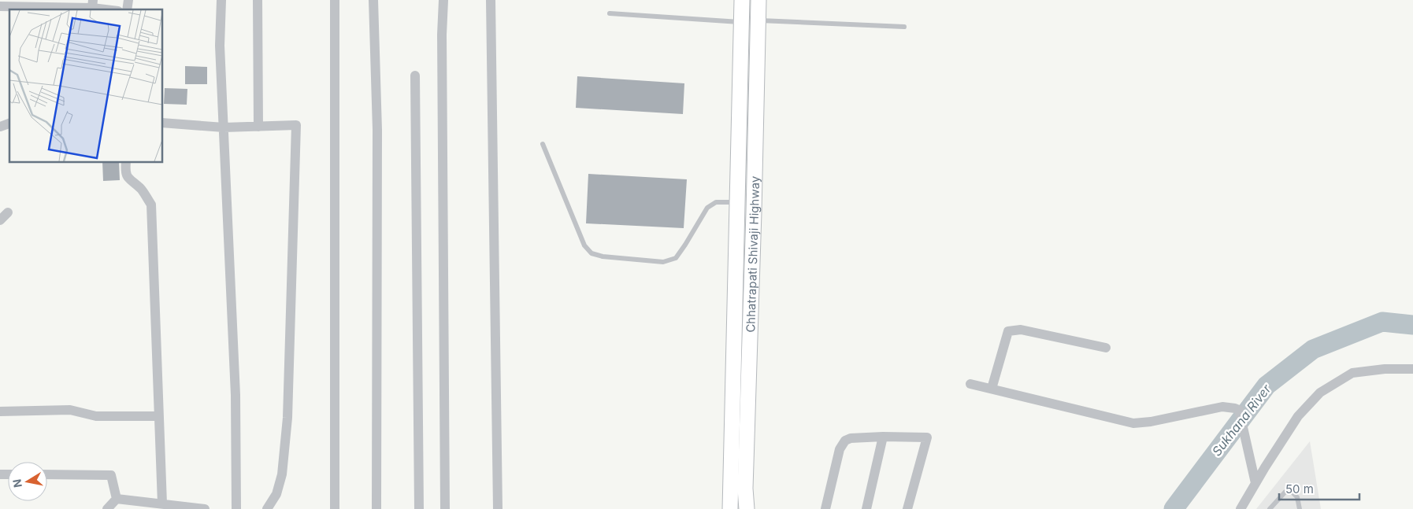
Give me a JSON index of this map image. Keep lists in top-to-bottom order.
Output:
{
  "streets": {
    "main road": ["Chhatrapati Shivaji Highway"]
  },
  "water": ["Sukhana River"],
  "scale_bar": "50 m",
  "north": "left"
}
